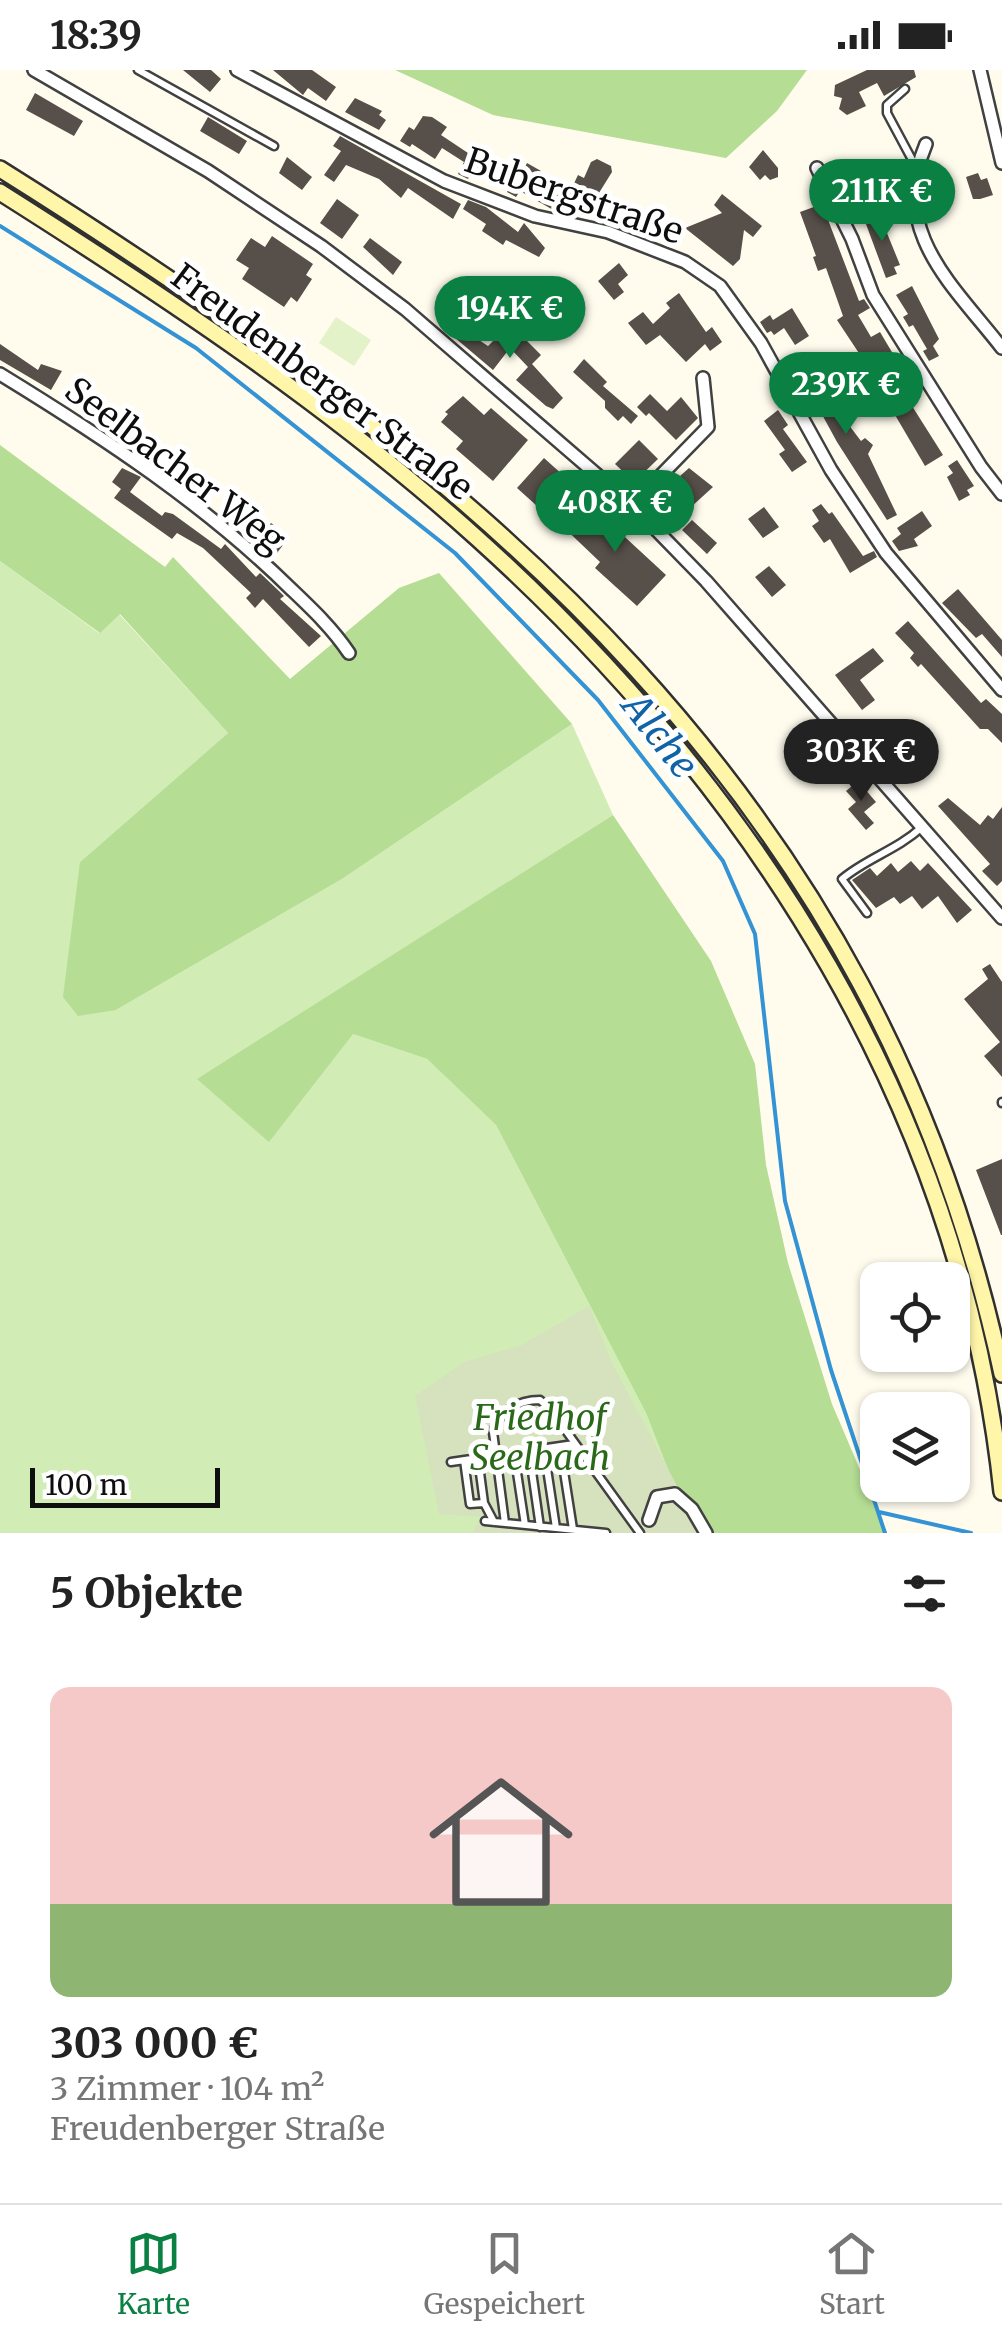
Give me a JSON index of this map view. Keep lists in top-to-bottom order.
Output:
{
  "streets": {
    "main road": ["Freudenberger Straße"],
    "street": ["Bubergstraße", "Seelbacher Weg"]
  },
  "water": ["Alche"],
  "parks": ["Friedhof Seelbach"],
  "scale_bar": "100 m",
  "page": {
    "status": "18:39",
    "price": [
      "211K €",
      "194K €",
      "239K €",
      "408K €",
      "303K €"
    ],
    "scale": "100 m",
    "heading": "5 Objekte",
    "list": [
      {
        "name": "303 000 €",
        "note": "3 Zimmer · 104 m² · Freudenberger Straße"
      }
    ],
    "tabs": ["Karte", "Gespeichert", "Start"]
  }
}
